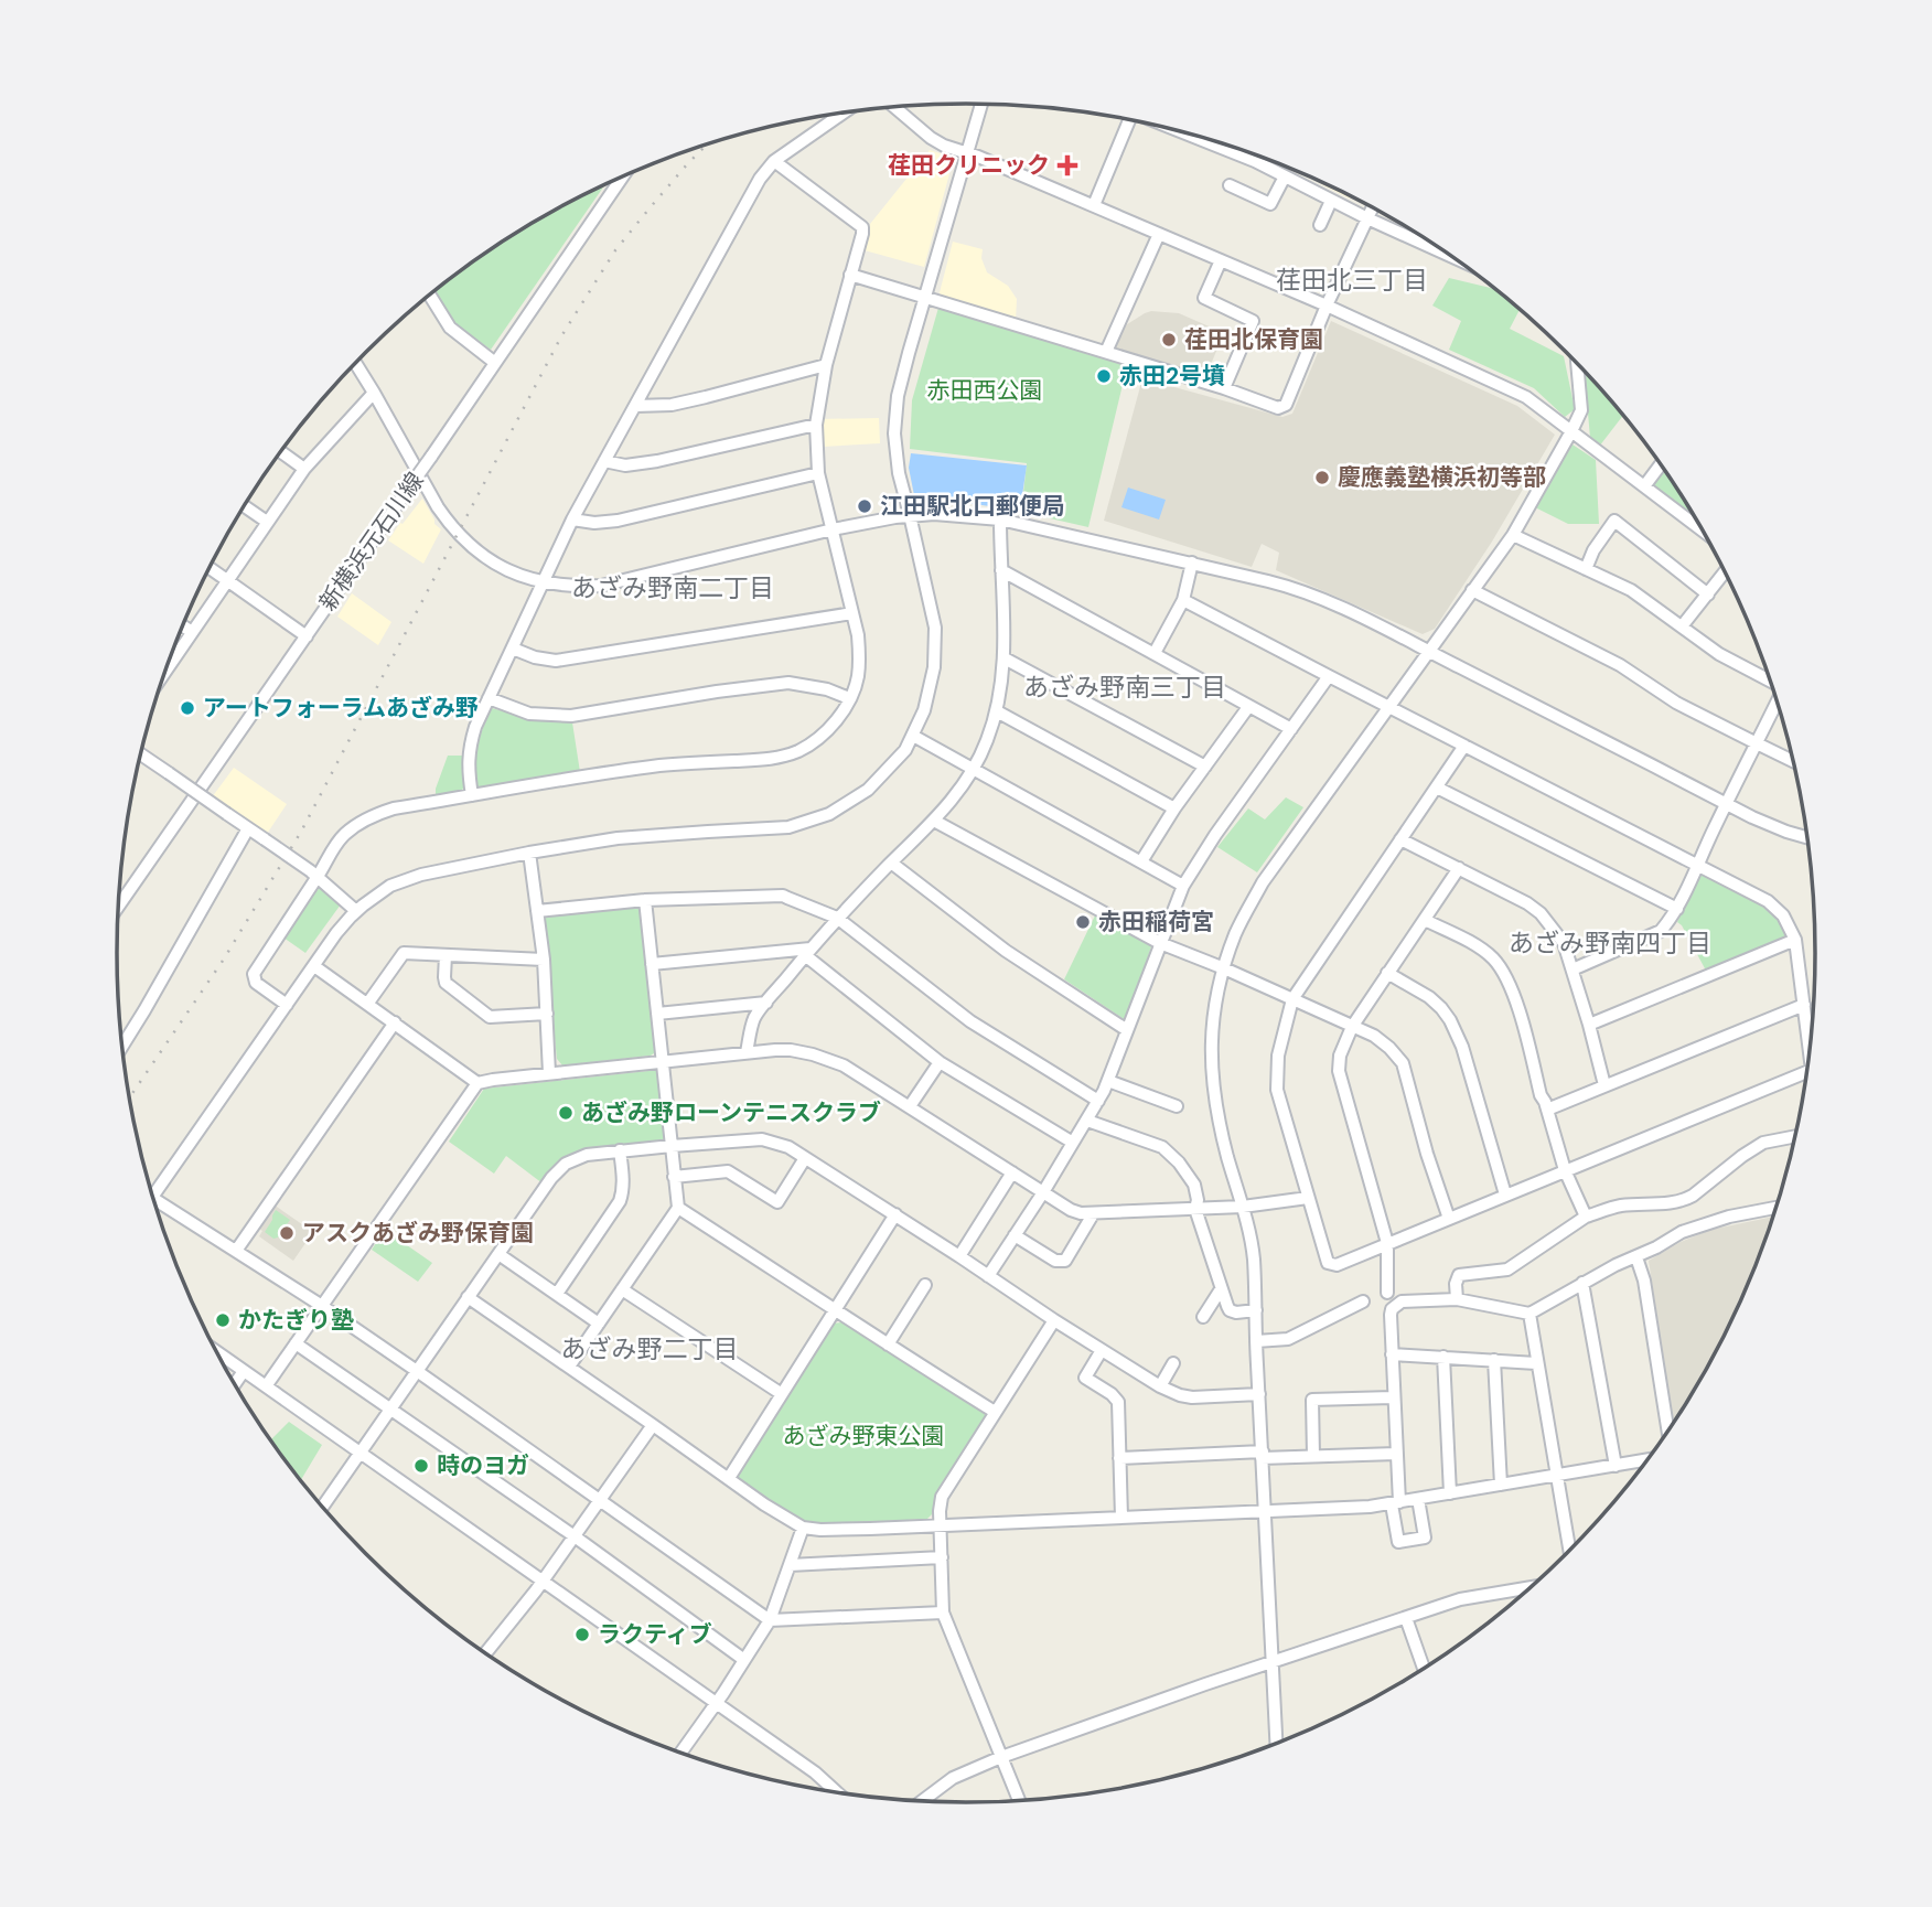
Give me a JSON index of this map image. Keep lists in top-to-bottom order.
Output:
{
  "streets": {
    "street": ["新横浜元石川線"]
  },
  "districts": [
    "荏田北三丁目",
    "あざみ野南二丁目",
    "あざみ野南三丁目",
    "あざみ野南四丁目",
    "あざみ野二丁目"
  ],
  "parks": ["赤田西公園", "あざみ野東公園"],
  "places": {
    "health": ["荏田クリニック"],
    "other": [
      "荏田北保育園",
      "赤田2号墳",
      "慶應義塾横浜初等部",
      "江田駅北口郵便局",
      "アートフォーラムあざみ野",
      "赤田稲荷宮",
      "あざみ野ローンテニスクラブ",
      "アスクあざみ野保育園",
      "かたぎり塾",
      "時のヨガ",
      "ラクティブ"
    ]
  }
}
